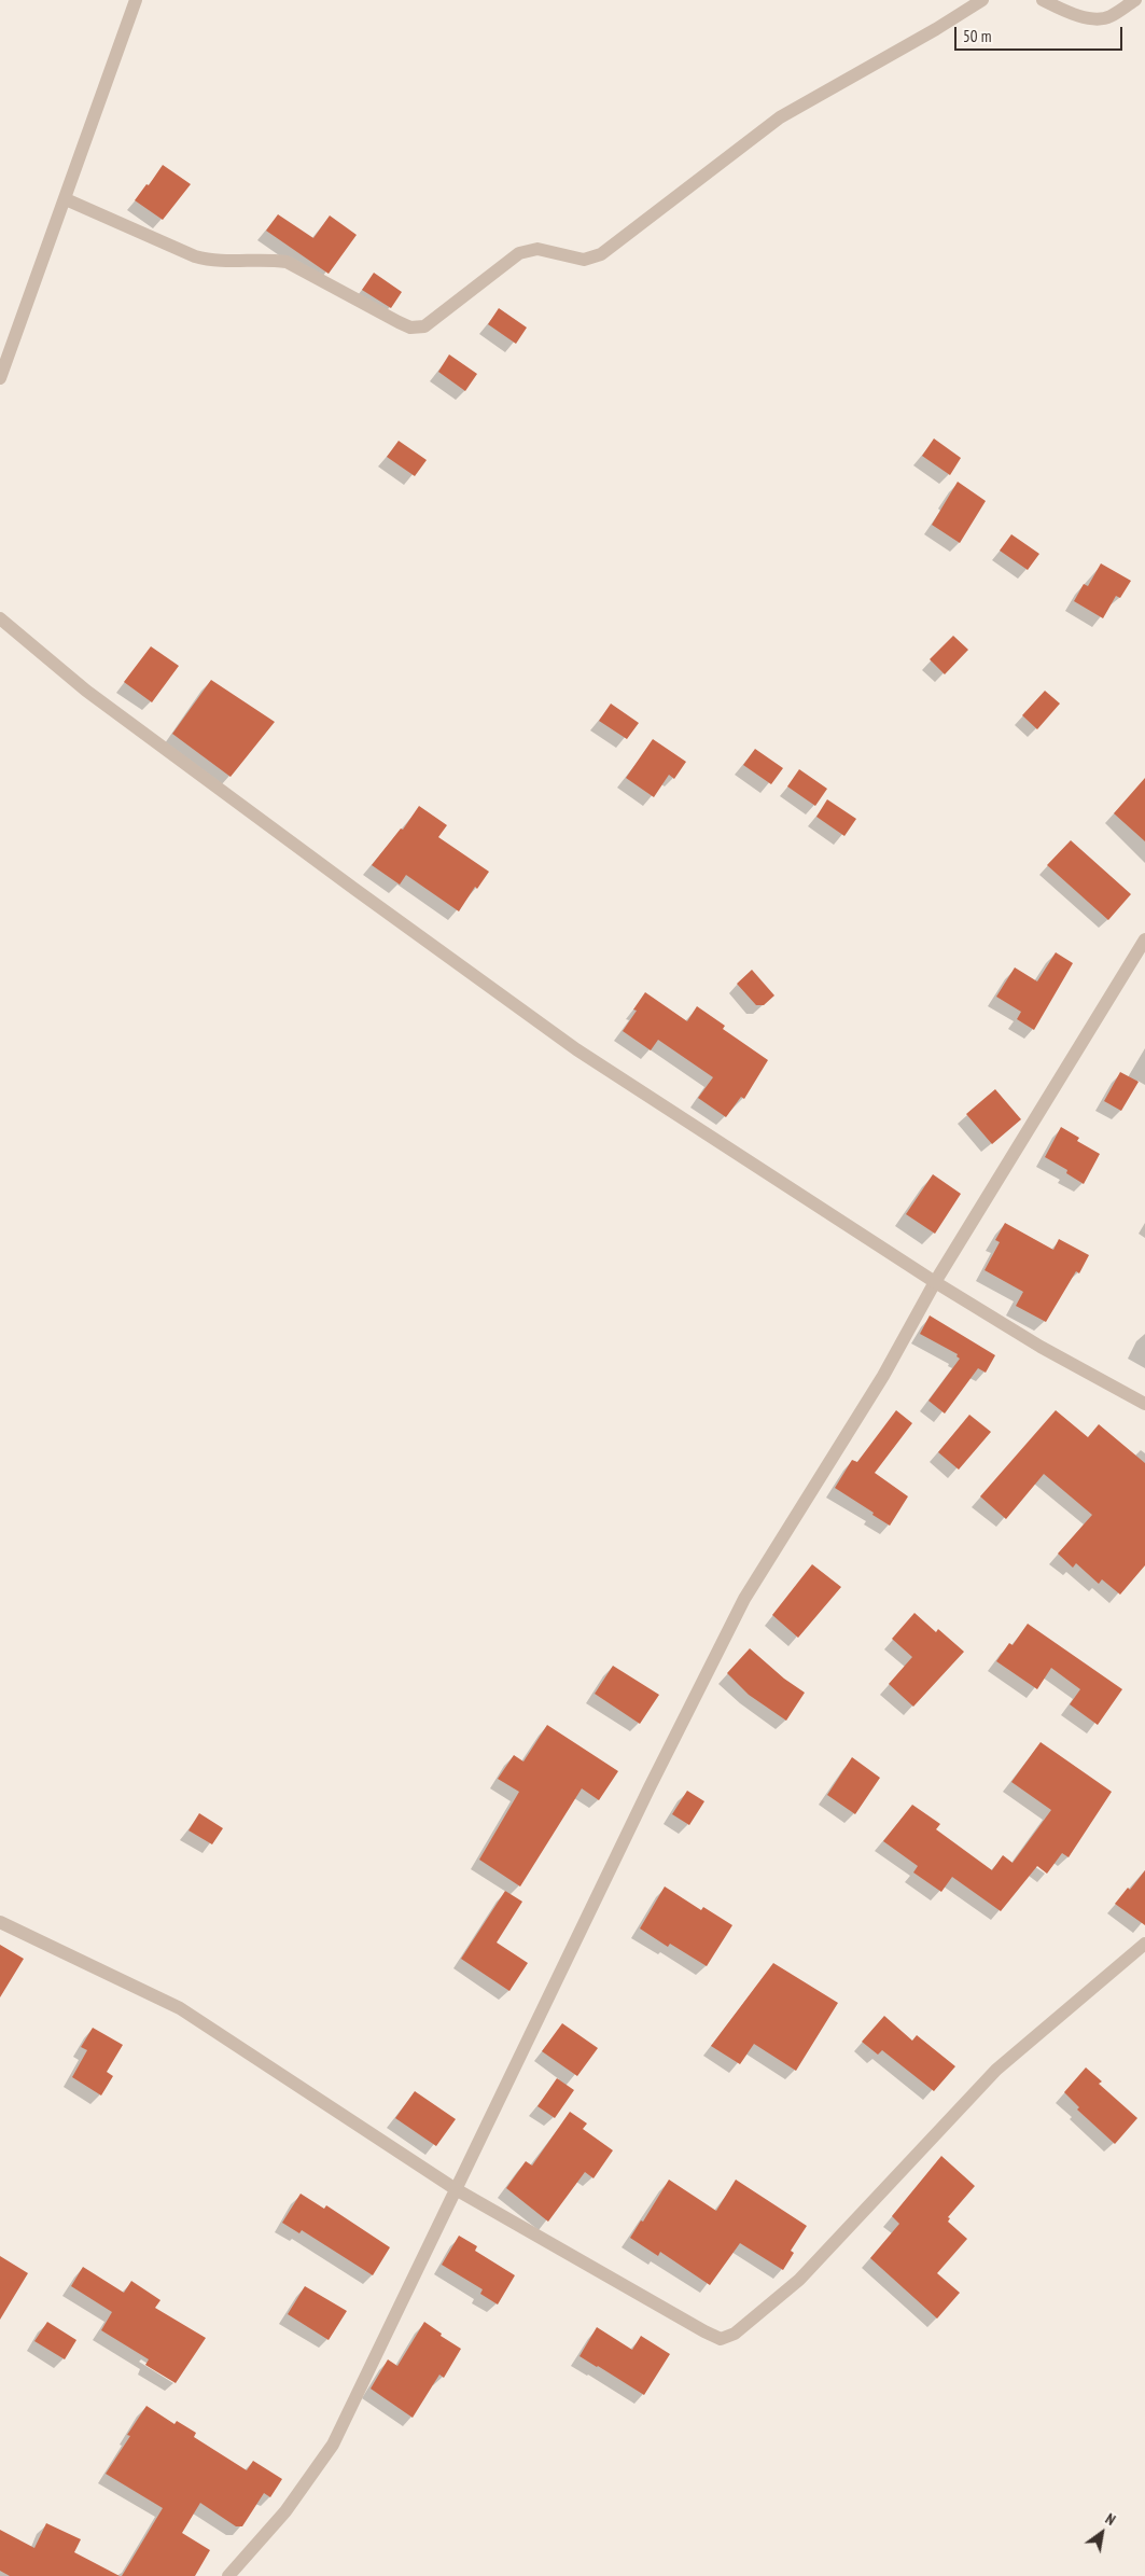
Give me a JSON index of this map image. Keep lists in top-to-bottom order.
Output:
{
  "scale_bar": "50 m",
  "north": "top right"
}
